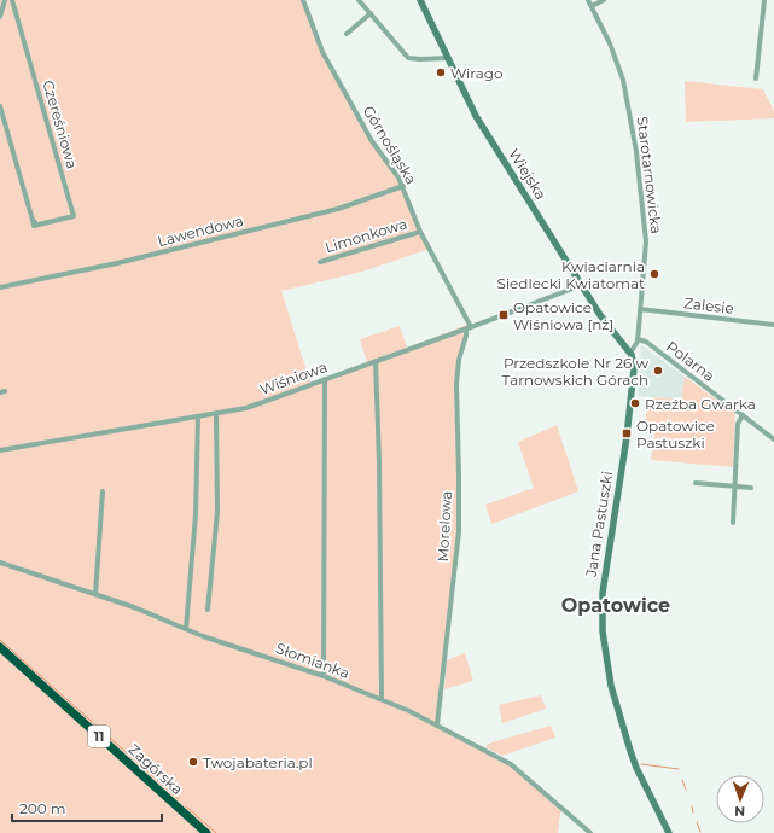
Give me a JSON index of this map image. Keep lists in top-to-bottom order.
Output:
{
  "streets": {
    "highway": ["11", "Zagórska"],
    "street": [
      "Czereśniowa",
      "Górnośląska",
      "Wiejska",
      "Starotarnowicka",
      "Lawendowa",
      "Limonkowa",
      "Zalesie",
      "Polarna",
      "Wiśniowa",
      "Jana Pastuszki",
      "Morelowa",
      "Słomianka"
    ]
  },
  "crossings": [
    ["Górnośląska", "Lawendowa"],
    ["Górnośląska", "Limonkowa"],
    ["Górnośląska", "Wiśniowa"],
    ["Górnośląska", "Morelowa"],
    ["Wiejska", "Starotarnowicka"],
    ["Wiejska", "Wiśniowa"],
    ["Wiejska", "Jana Pastuszki"],
    ["Starotarnowicka", "Zalesie"],
    ["Starotarnowicka", "Polarna"],
    ["Starotarnowicka", "Jana Pastuszki"],
    ["Wiśniowa", "Morelowa"],
    ["Morelowa", "Słomianka"]
  ],
  "districts": ["Opatowice"],
  "places": {
    "other": [
      "Wirago",
      "Kwiaciarnia Siedlecki Kwiatomat",
      "Przedszkole Nr 26 w Tarnowskich Górach",
      "Rzeźba Gwarka",
      "Twojabateria.pl"
    ],
    "transit": ["Opatowice Wiśniowa [nż]", "Opatowice Pastuszki"]
  },
  "scale_bar": "200 m",
  "north": "bottom"
}
